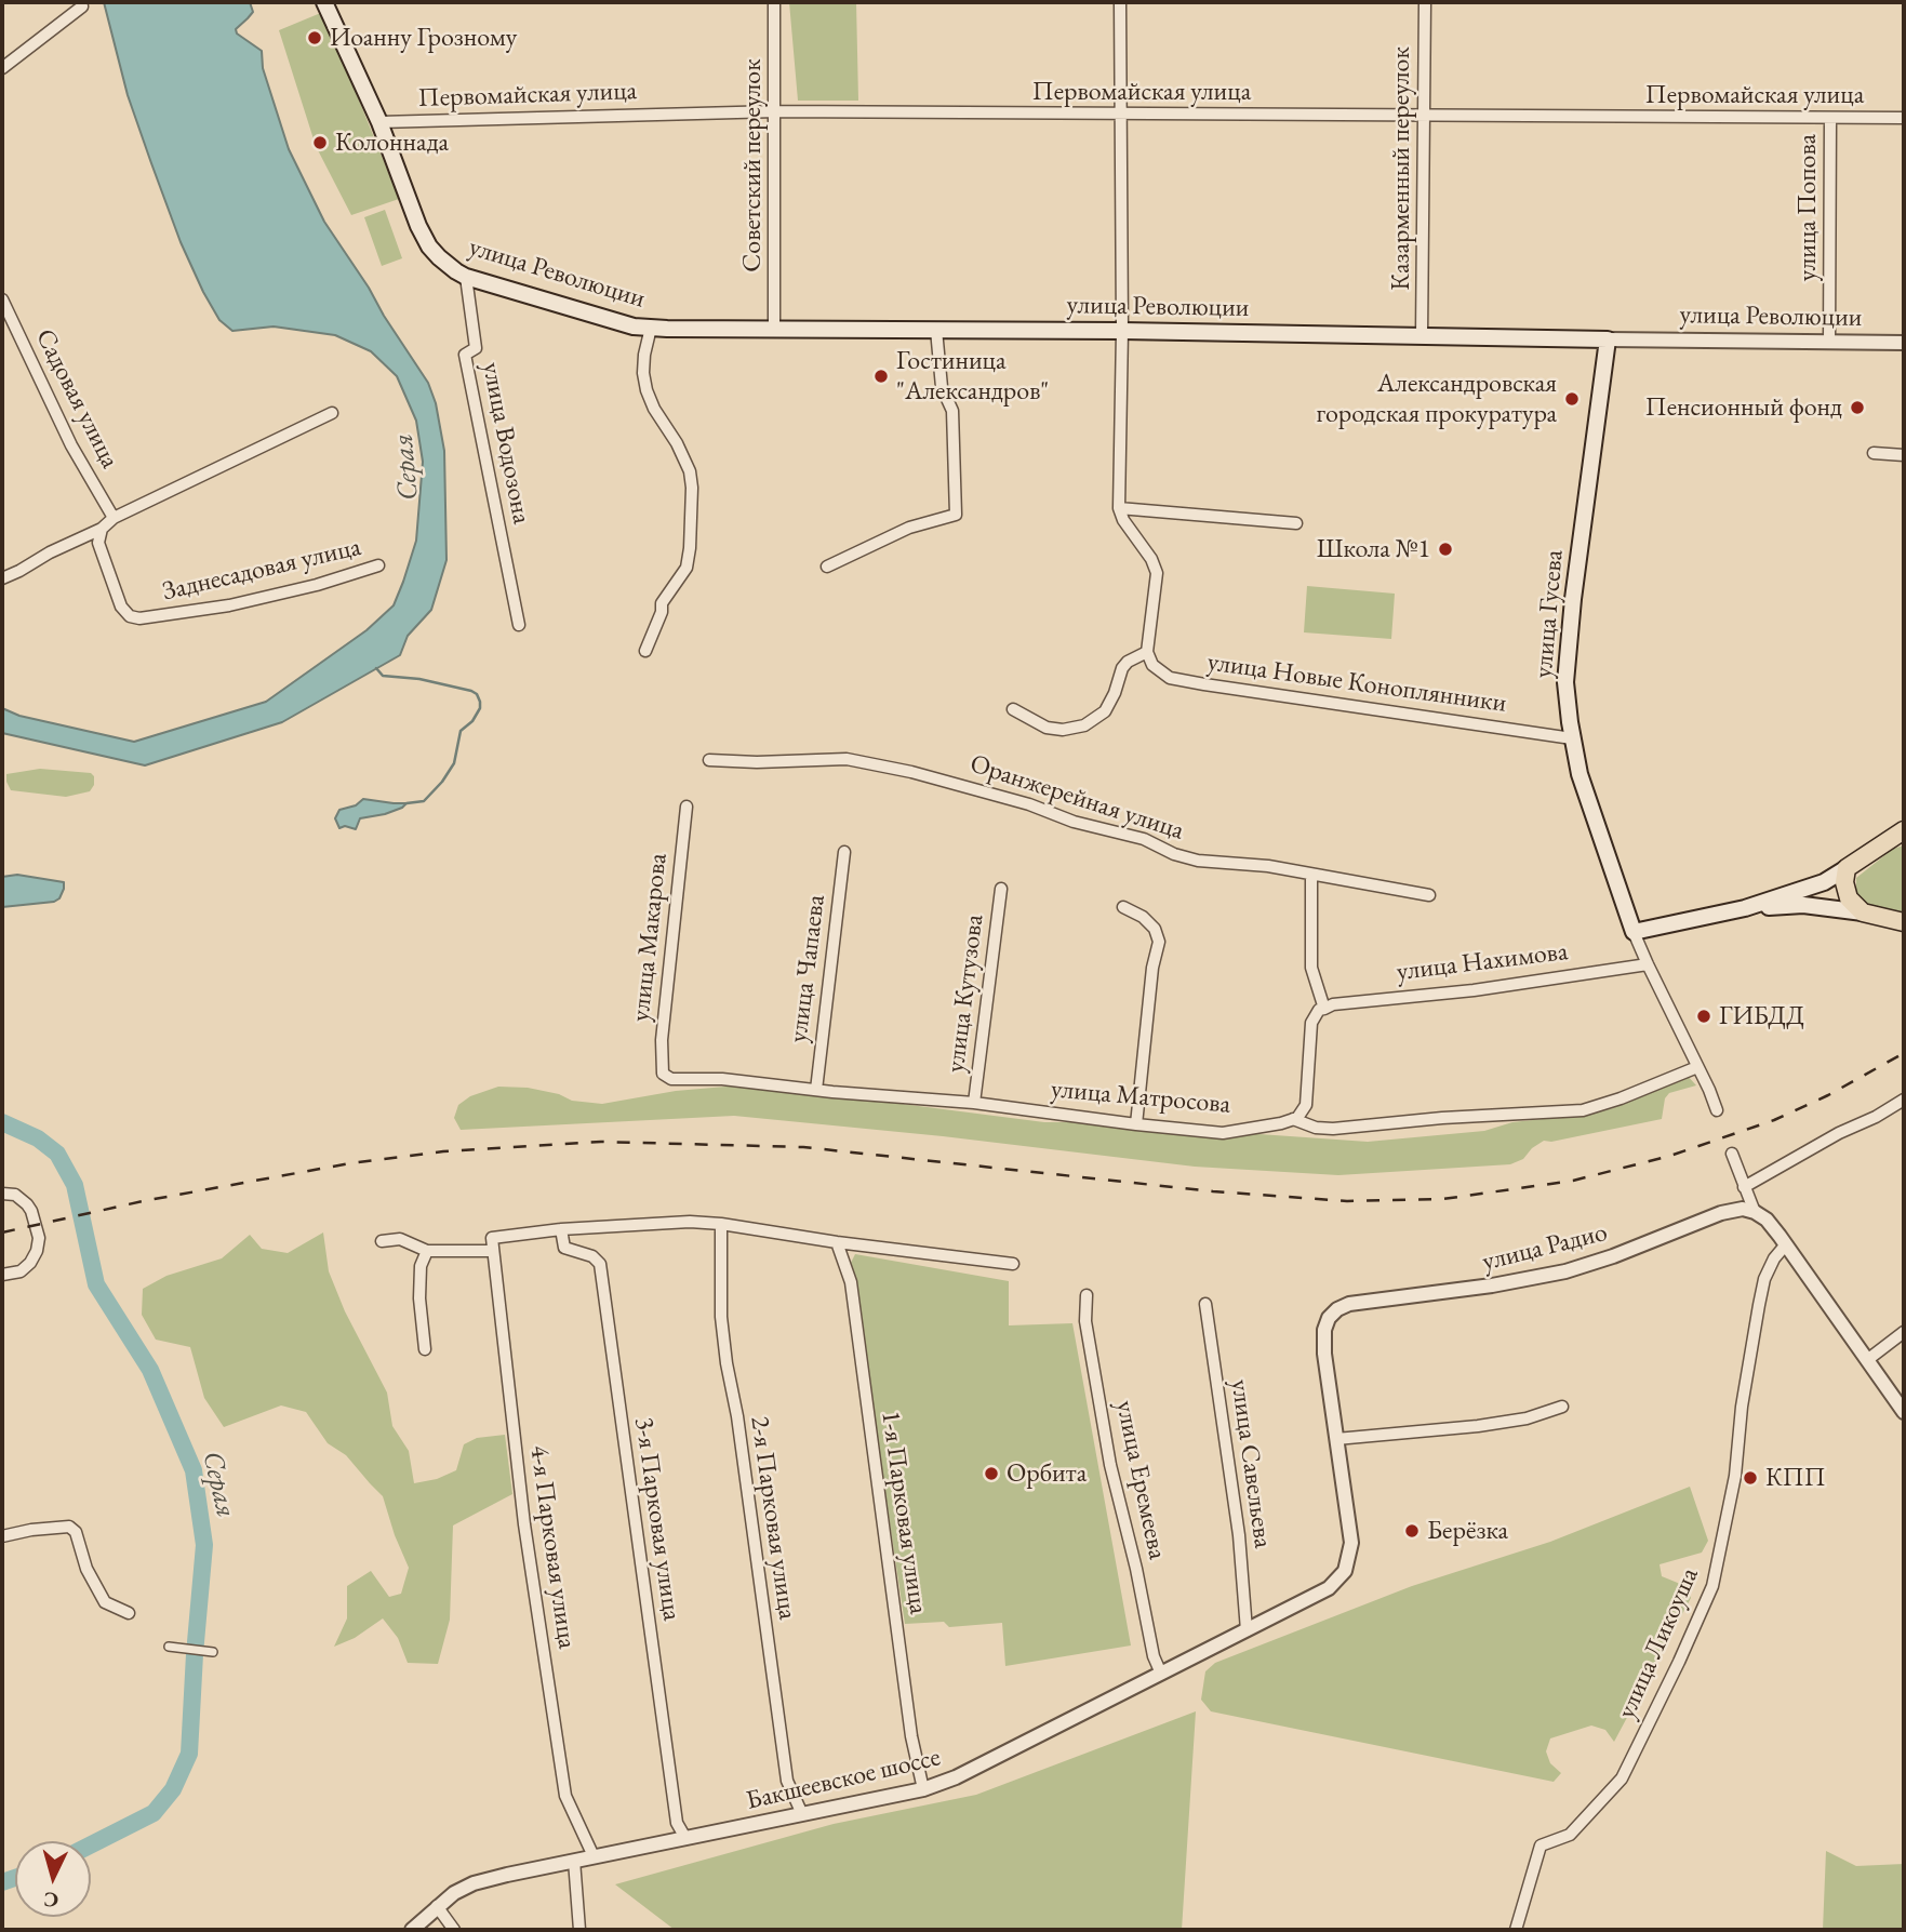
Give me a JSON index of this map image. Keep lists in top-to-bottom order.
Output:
{
  "streets": {
    "main road": ["улица Революции", "улица Гусева"],
    "street": [
      "Первомайская улица",
      "Советский переулок",
      "Казарменный переулок",
      "улица Попова",
      "Садовая улица",
      "улица Водозона",
      "Заднесадовая улица",
      "улица Новые Коноплянники",
      "Оранжерейная улица",
      "улица Макарова",
      "улица Нахимова",
      "улица Чапаева",
      "улица Кутузова",
      "улица Матросова",
      "улица Радио",
      "улица Савельева",
      "улица Еремеева",
      "1-я Парковая улица",
      "2-я Парковая улица",
      "3-я Парковая улица",
      "4-я Парковая улица",
      "улица Ликоуша",
      "Бакшеевское шоссе"
    ]
  },
  "crossings": [
    ["Первомайская улица", "Советский переулок"],
    ["Первомайская улица", "Казарменный переулок"],
    ["Первомайская улица", "улица Попова"],
    ["Первомайская улица", "улица Революции"],
    ["Советский переулок", "улица Революции"],
    ["Казарменный переулок", "улица Революции"],
    ["улица Попова", "улица Революции"],
    ["улица Революции", "улица Водозона"],
    ["улица Революции", "улица Гусева"],
    ["улица Гусева", "улица Новые Коноплянники"],
    ["улица Макарова", "улица Матросова"],
    ["улица Чапаева", "улица Матросова"],
    ["улица Кутузова", "улица Матросова"],
    ["улица Радио", "Бакшеевское шоссе"],
    ["улица Савельева", "Бакшеевское шоссе"],
    ["улица Еремеева", "Бакшеевское шоссе"],
    ["1-я Парковая улица", "Бакшеевское шоссе"],
    ["2-я Парковая улица", "Бакшеевское шоссе"],
    ["3-я Парковая улица", "4-я Парковая улица"],
    ["3-я Парковая улица", "Бакшеевское шоссе"],
    ["4-я Парковая улица", "Бакшеевское шоссе"]
  ],
  "water": ["Серая"],
  "places": [
    "Иоанну Грозному",
    "Колоннада",
    "Гостиница \"Александров\"",
    "Александровская городская прокуратура",
    "Пенсионный фонд",
    "Школа №1",
    "ГИБДД",
    "Орбита",
    "КПП",
    "Берёзка"
  ],
  "north": "bottom"
}
